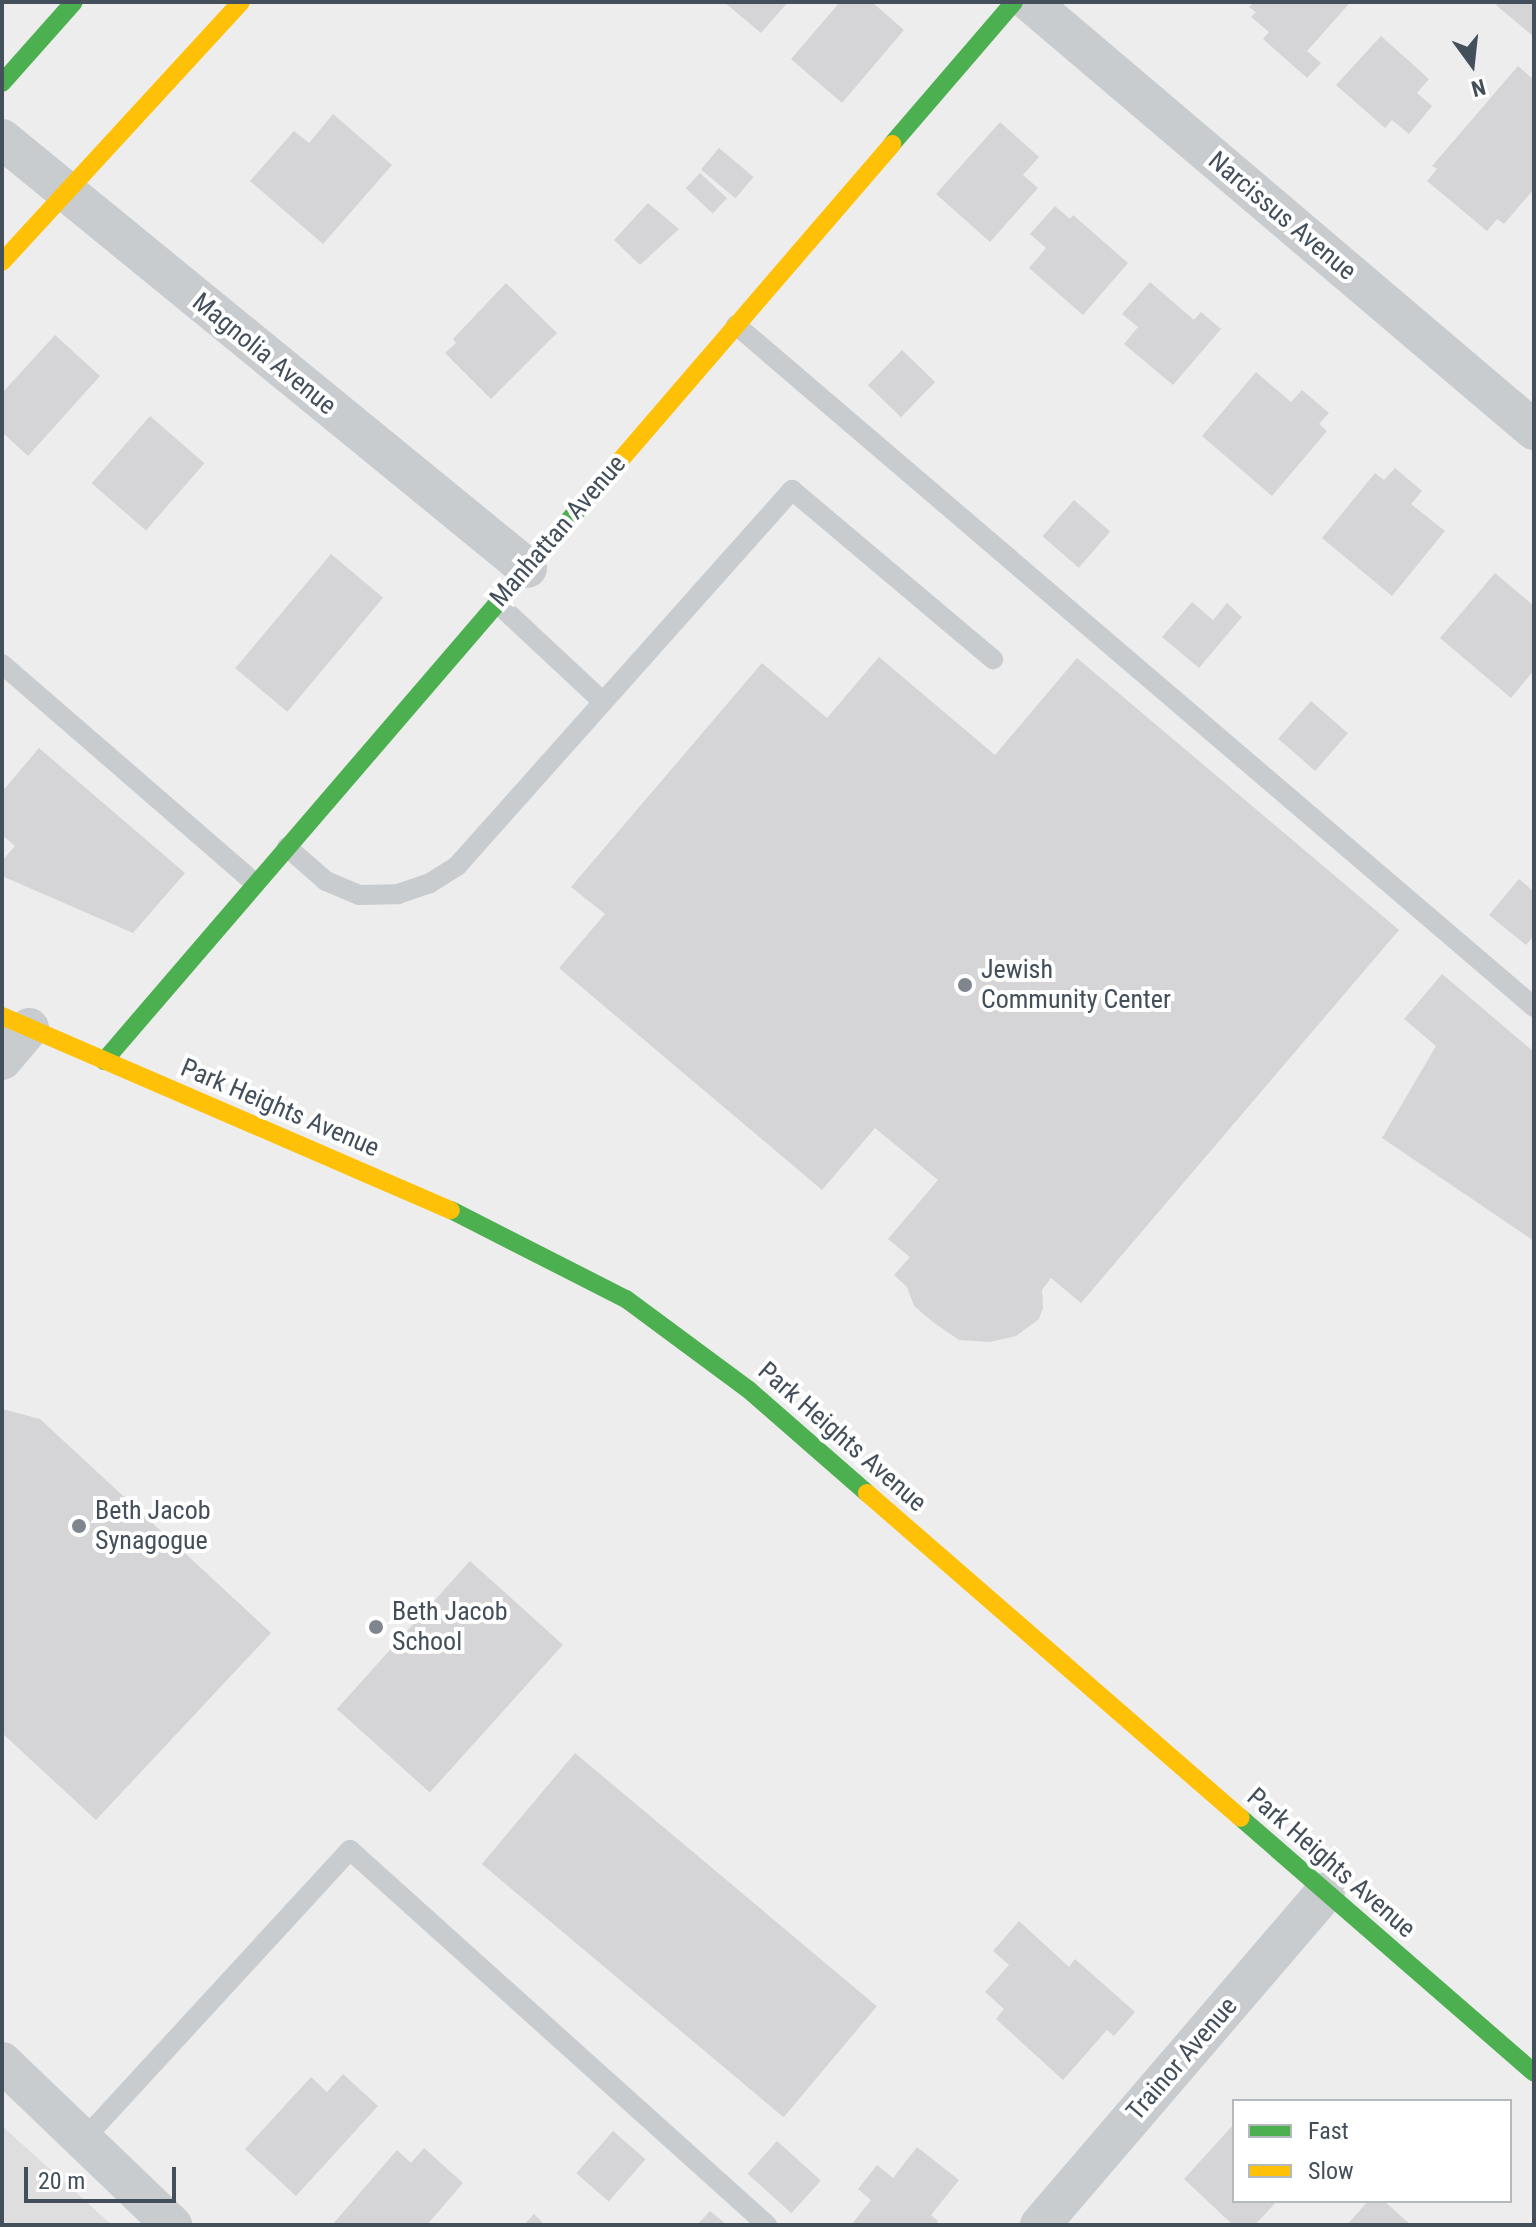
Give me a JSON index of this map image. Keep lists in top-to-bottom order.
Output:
{
  "streets": {
    "main road": ["Manhattan Avenue", "Park Heights Avenue"],
    "street": ["Narcissus Avenue", "Magnolia Avenue", "Trainor Avenue"]
  },
  "crossings": [
    ["Magnolia Avenue", "Manhattan Avenue"],
    ["Manhattan Avenue", "Park Heights Avenue"],
    ["Park Heights Avenue", "Trainor Avenue"]
  ],
  "places": ["Jewish Community Center", "Beth Jacob Synagogue", "Beth Jacob School"],
  "legend": ["Fast", "Slow"],
  "scale_bar": "20 m",
  "north": "bottom"
}
